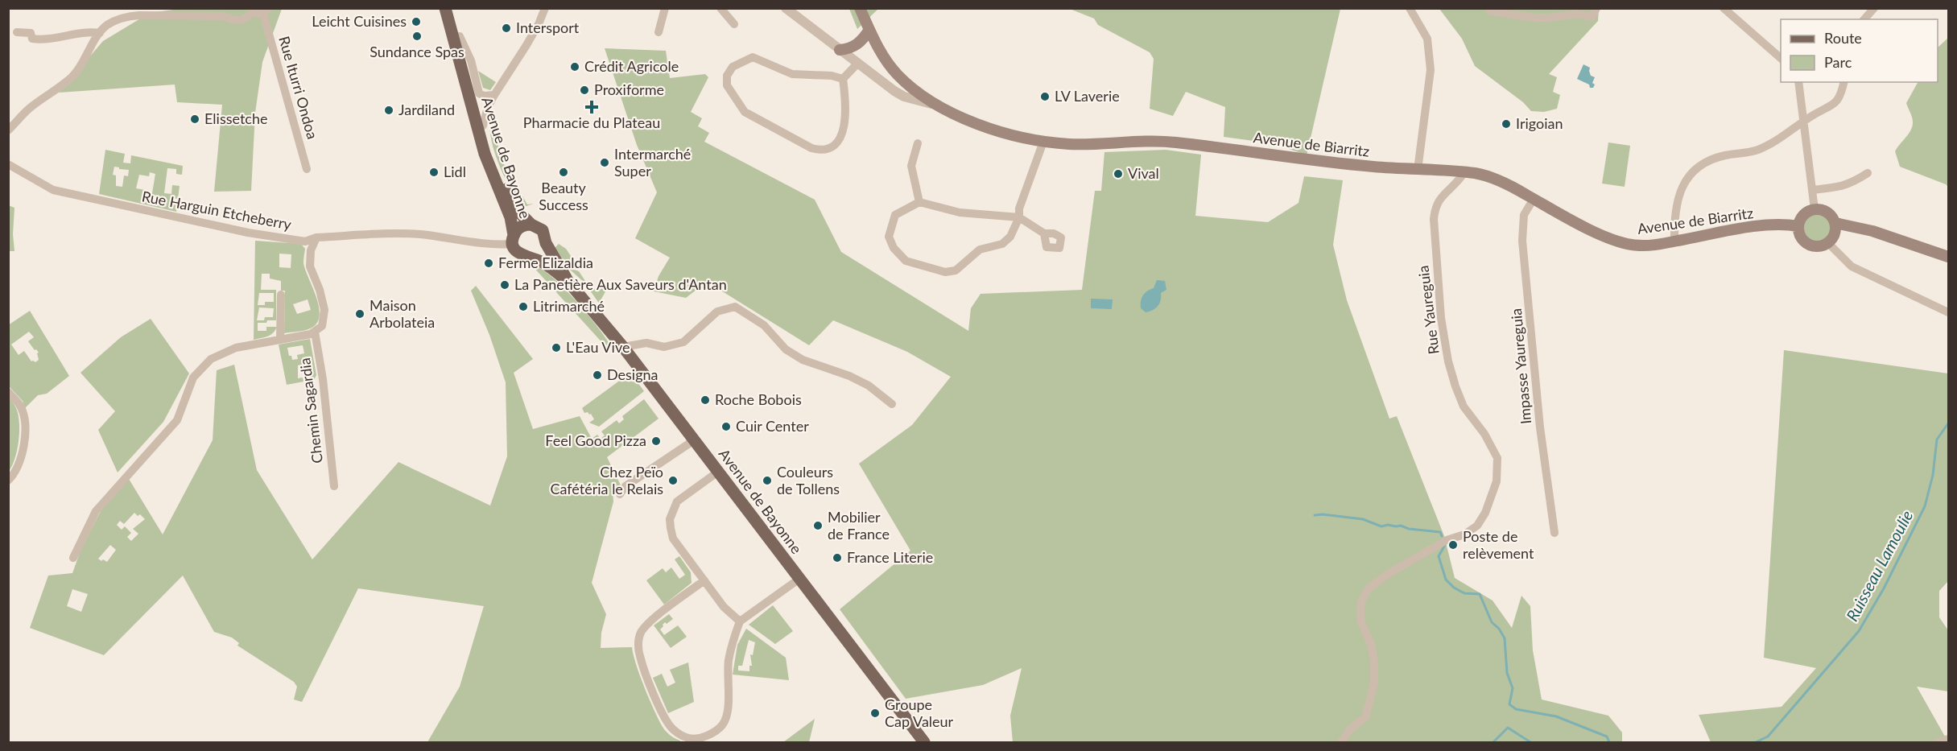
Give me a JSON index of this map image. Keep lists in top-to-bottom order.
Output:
{
  "streets": {
    "main road": ["Avenue de Biarritz", "Avenue de Bayonne"],
    "street": [
      "Rue Iturri Ondoa",
      "Rue Harguin Etcheberry",
      "Rue Yaureguia",
      "Impasse Yaureguia",
      "Chemin Sagardia"
    ]
  },
  "crossings": [
    ["Avenue de Biarritz", "Rue Yaureguia"],
    ["Avenue de Biarritz", "Impasse Yaureguia"],
    ["Avenue de Bayonne", "Rue Harguin Etcheberry"]
  ],
  "water": ["Ruisseau Lamoulie"],
  "places": {
    "other": [
      "Leicht Cuisines",
      "Intersport",
      "Sundance Spas",
      "Crédit Agricole",
      "Proxiforme",
      "LV Laverie",
      "Jardiland",
      "Elissetche",
      "Irigoian",
      "Intermarché Super",
      "Lidl",
      "Beauty Success",
      "Vival",
      "Ferme Elizaldia",
      "La Panetière Aux Saveurs d'Antan",
      "Litrimarché",
      "Maison Arbolateia",
      "L'Eau Vive",
      "Designa",
      "Roche Bobois",
      "Cuir Center",
      "Feel Good Pizza",
      "Chez Peïo Cafétéria le Relais",
      "Couleurs de Tollens",
      "Mobilier de France",
      "Poste de relèvement",
      "France Literie",
      "Groupe Cap Valeur"
    ],
    "health": ["Pharmacie du Plateau"]
  },
  "legend": ["Route", "Parc"]
}
